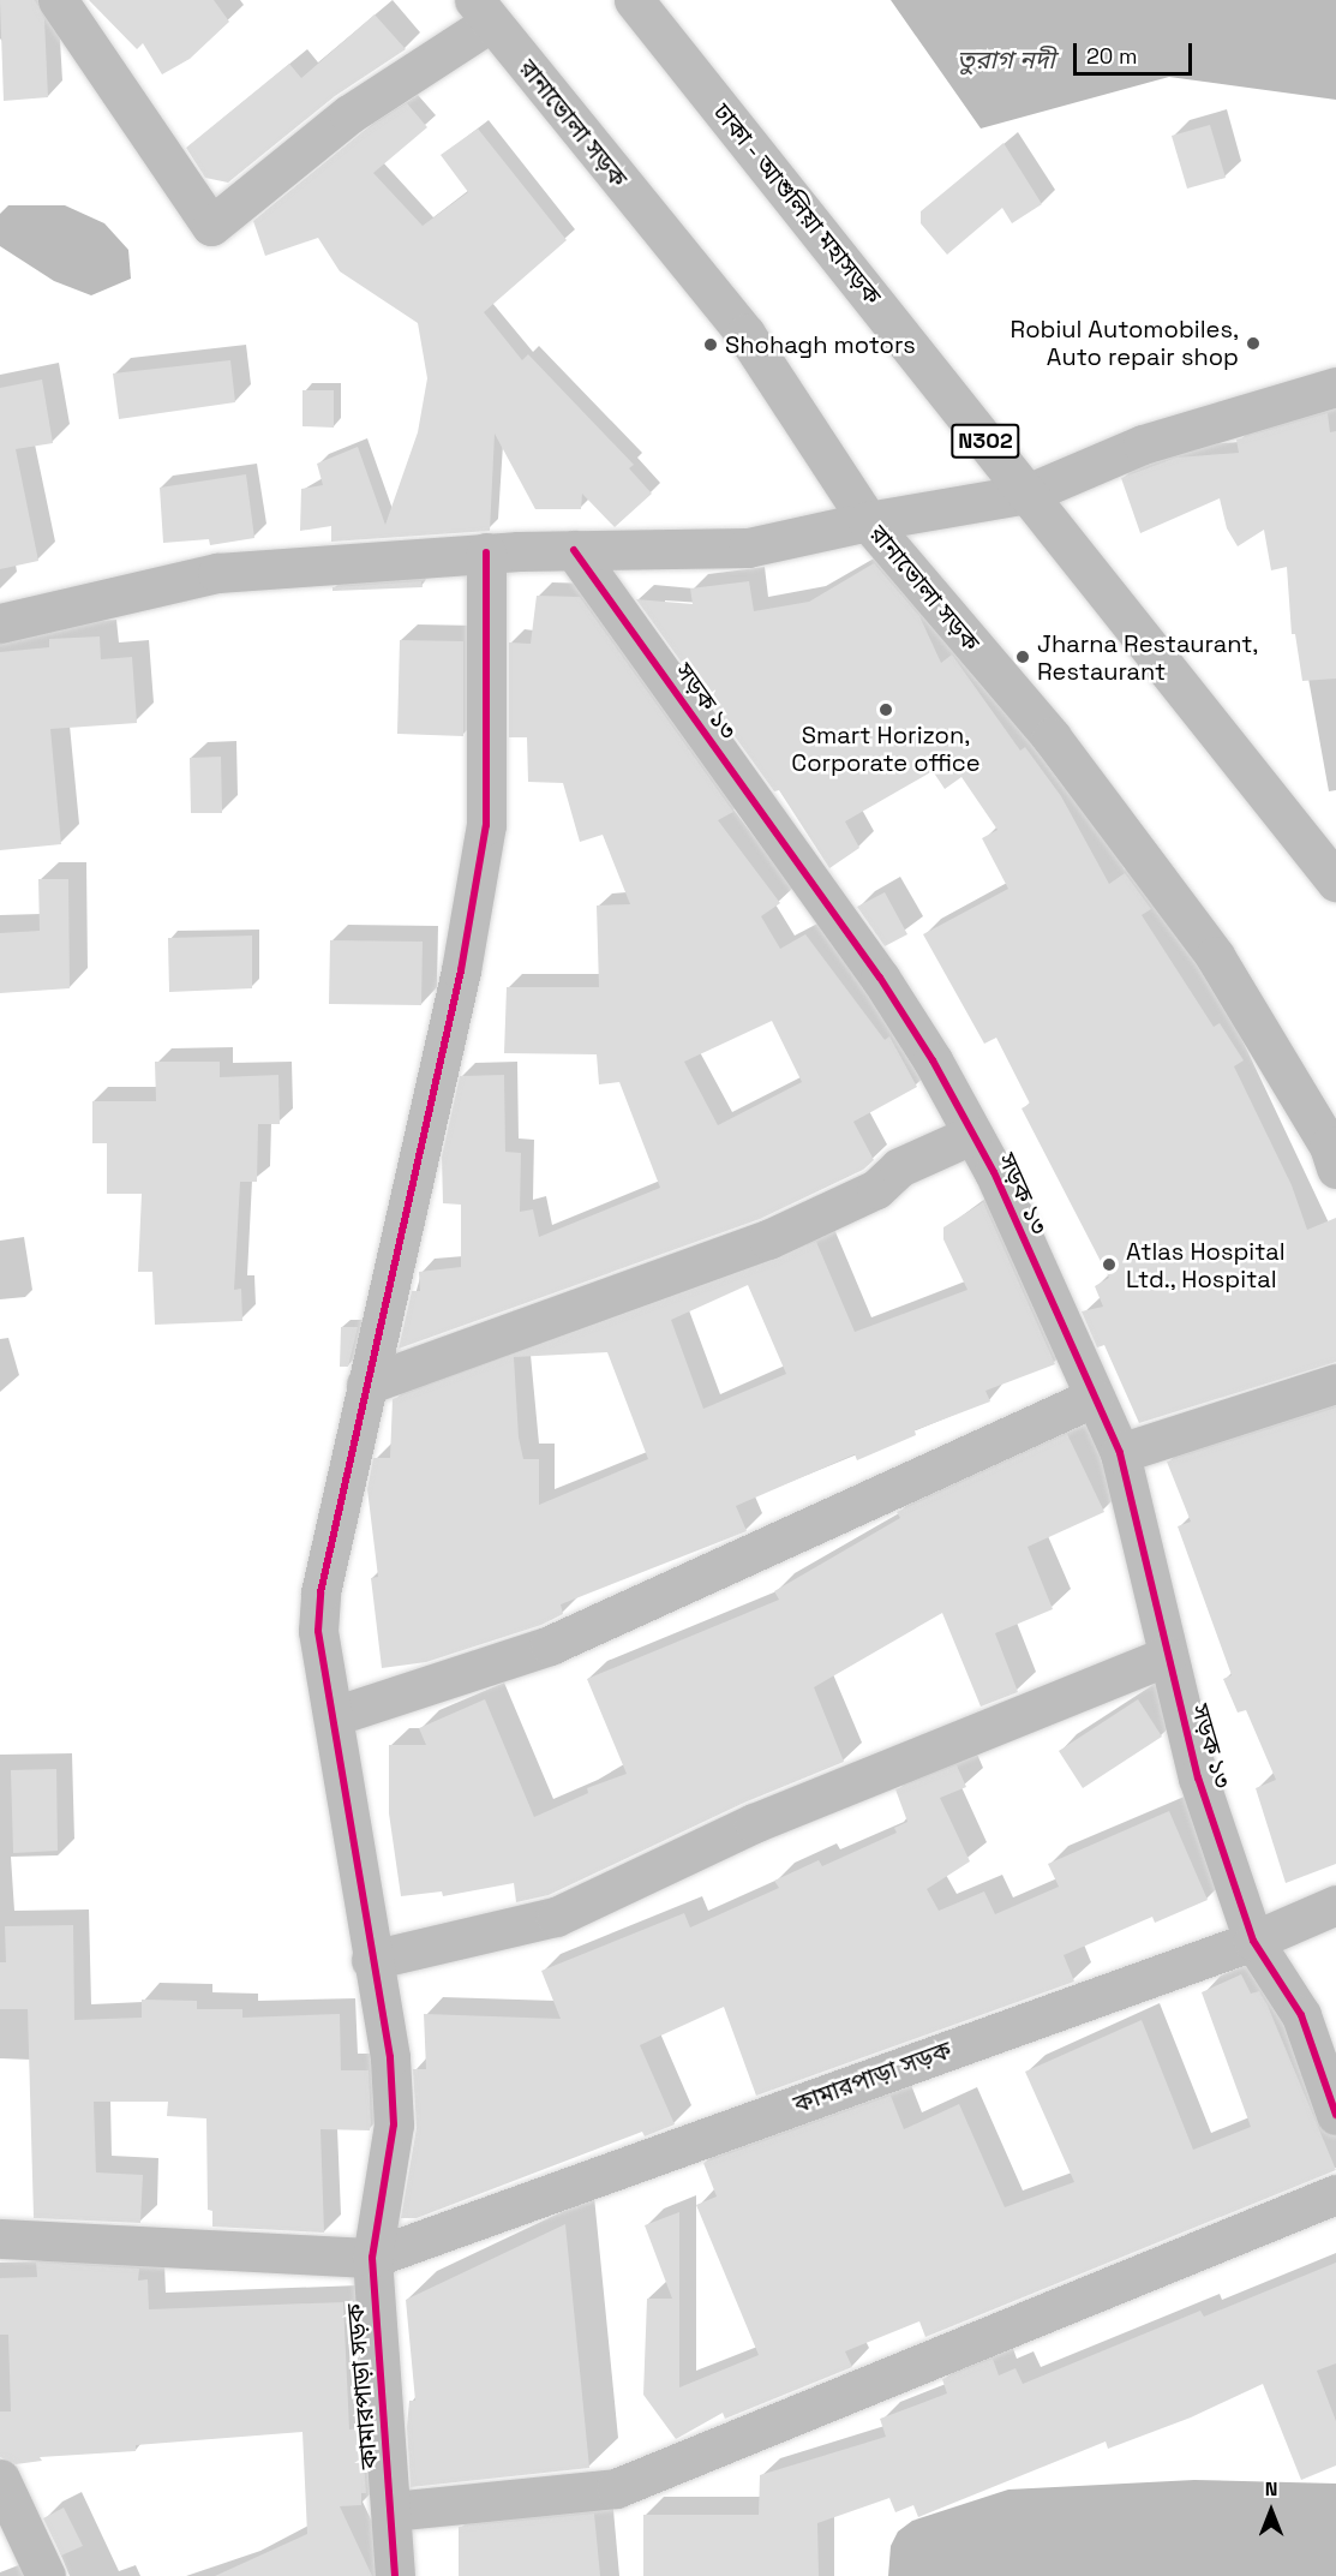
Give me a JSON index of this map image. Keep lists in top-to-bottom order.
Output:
{
  "streets": {
    "main road": [
      "রানাভোলা সড়ক",
      "ঢাকা - আশুলিয়া মহাসড়ক",
      "N302",
      "সড়ক ১৩",
      "কামারপাড়া সড়ক"
    ]
  },
  "crossings": [
    ["সড়ক ১৩", "কামারপাড়া সড়ক"]
  ],
  "water": ["তুরাগ নদী"],
  "places": [
    "Robiul Automobiles, Auto repair shop",
    "Shohagh motors",
    "Jharna Restaurant, Restaurant",
    "Smart Horizon, Corporate office",
    "Atlas Hospital Ltd., Hospital"
  ],
  "scale_bar": "20 m",
  "north": "top"
}
